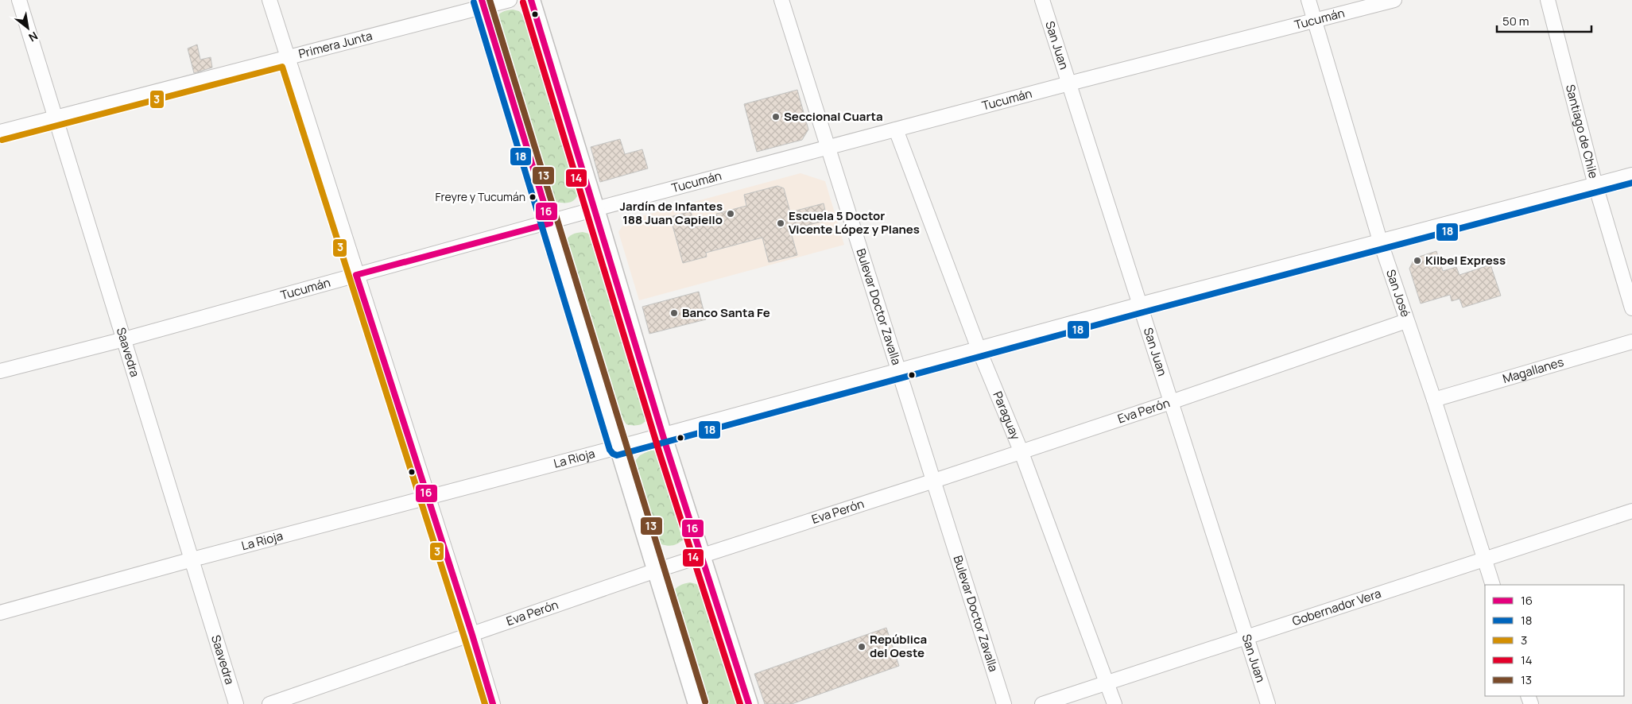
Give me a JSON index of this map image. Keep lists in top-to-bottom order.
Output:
{
  "streets": {
    "street": [
      "Tucumán",
      "Primera Junta",
      "San Juan",
      "Santiago de Chile",
      "San José",
      "Bulevar Doctor Zavalla",
      "Saavedra",
      "Magallanes",
      "Eva Perón",
      "Paraguay",
      "La Rioja",
      "Gobernador Vera"
    ]
  },
  "crossings": [
    ["Tucumán", "San Juan"],
    ["Tucumán", "San José"],
    ["Tucumán", "Bulevar Doctor Zavalla"],
    ["Tucumán", "Saavedra"],
    ["Tucumán", "Paraguay"],
    ["Primera Junta", "Saavedra"],
    ["San Juan", "Eva Perón"],
    ["San Juan", "La Rioja"],
    ["San Juan", "Gobernador Vera"],
    ["Santiago de Chile", "La Rioja"],
    ["San José", "Magallanes"],
    ["San José", "Eva Perón"],
    ["San José", "La Rioja"],
    ["San José", "Gobernador Vera"],
    ["Bulevar Doctor Zavalla", "Eva Perón"],
    ["Bulevar Doctor Zavalla", "La Rioja"],
    ["Saavedra", "La Rioja"],
    ["Eva Perón", "Paraguay"],
    ["Paraguay", "La Rioja"],
    ["Paraguay", "Gobernador Vera"]
  ],
  "places": [
    "Seccional Cuarta",
    "Freyre y Tucumán",
    "Jardín de Infantes 188 Juan Capiello",
    "Escuela 5 Doctor Vicente López y Planes",
    "Kilbel Express",
    "Banco Santa Fe",
    "República del Oeste"
  ],
  "lines": [
    "transit line 16",
    "transit line 13",
    "transit line 18",
    "transit line 14",
    "transit line 3"
  ],
  "legend": [
    "16",
    "18",
    "3",
    "14",
    "13"
  ],
  "scale_bar": "50 m",
  "north": "bottom right"
}
